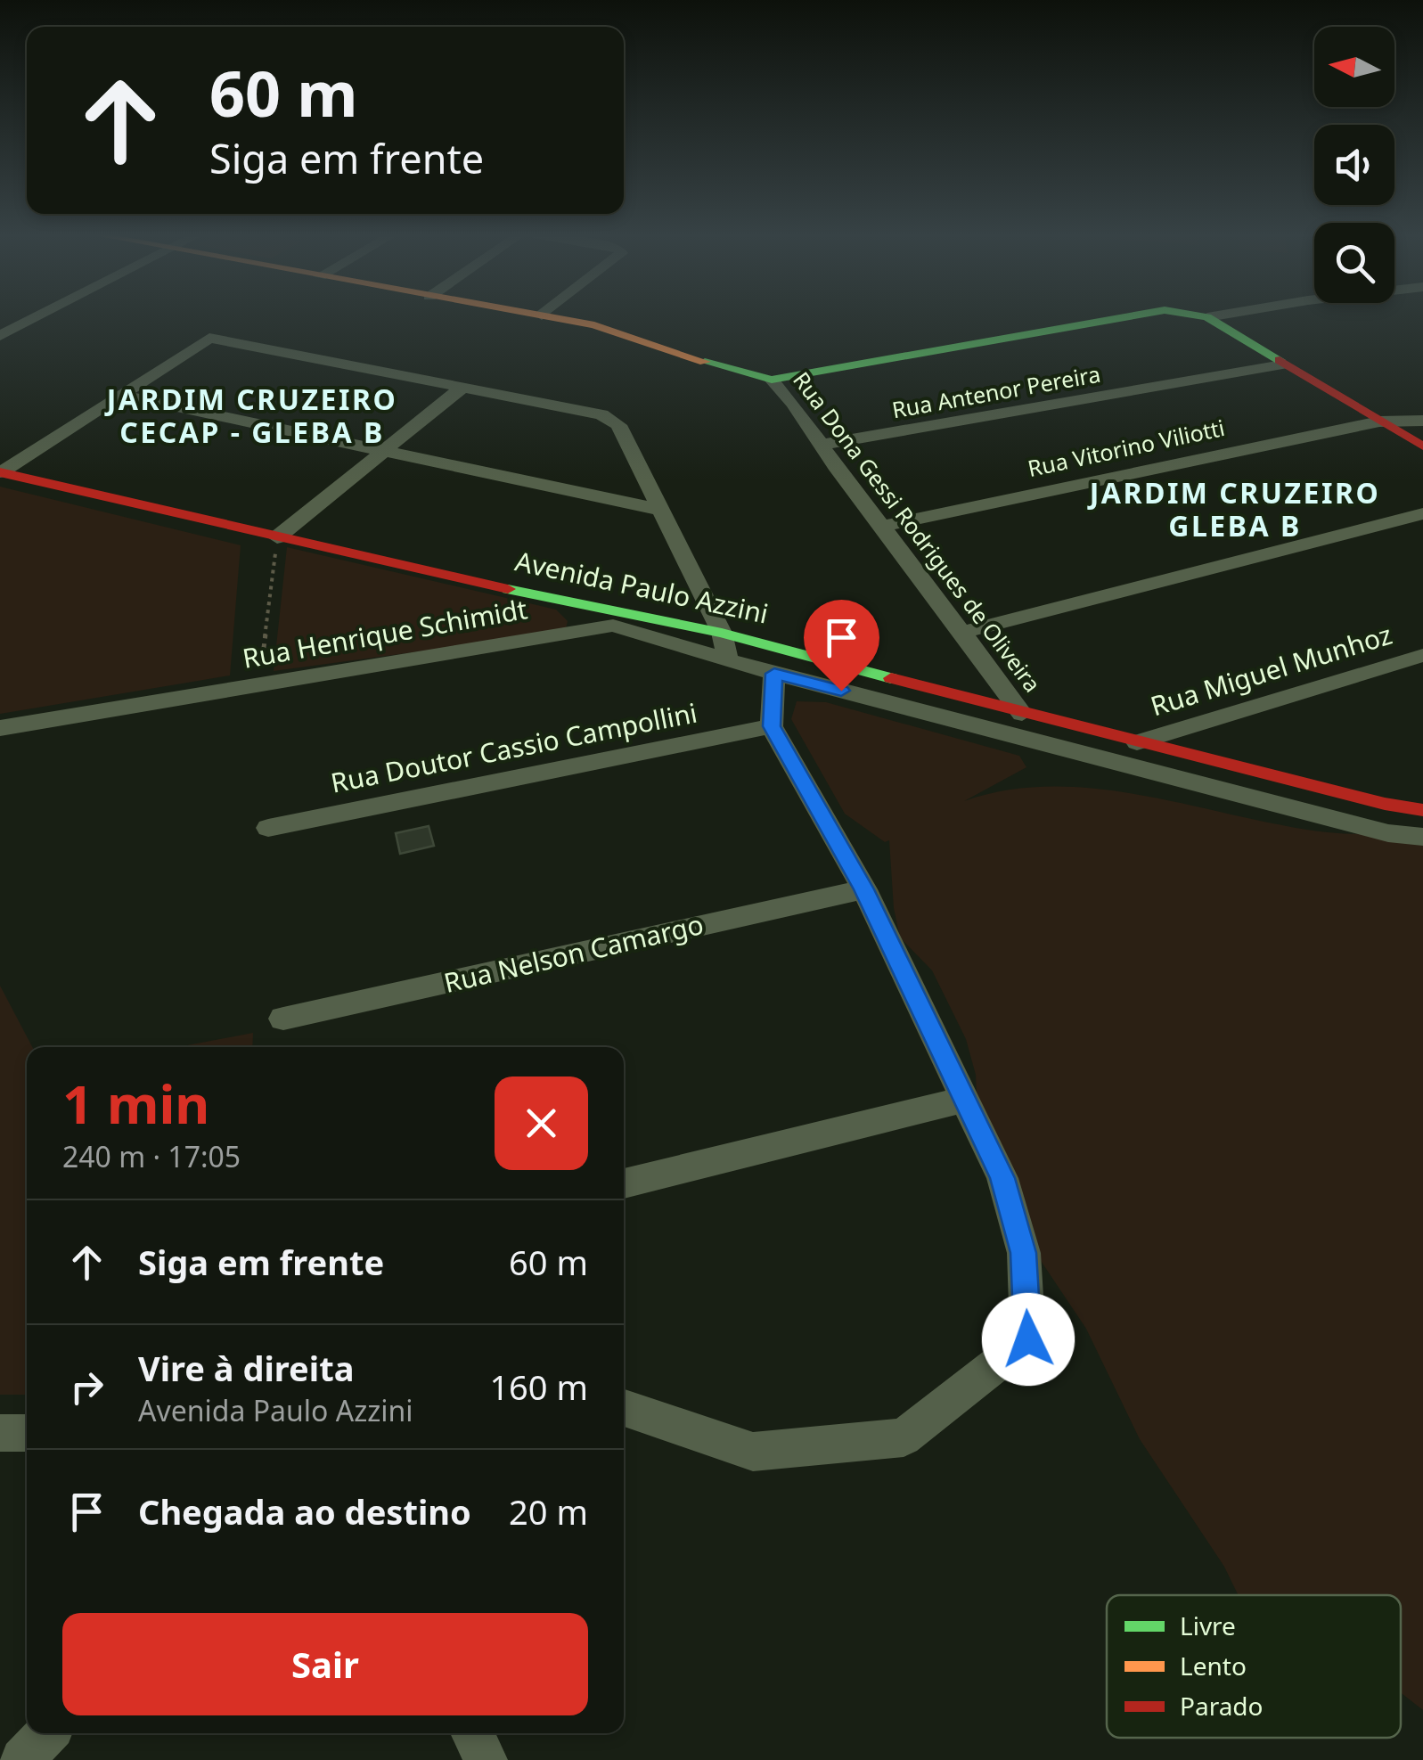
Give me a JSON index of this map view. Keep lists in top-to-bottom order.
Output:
{
  "streets": {
    "street": [
      "Rua Antenor Pereira",
      "Rua Vitorino Viliotti",
      "Rua Dona Gessi Rodrigues de Oliveira",
      "Avenida Paulo Azzini",
      "Rua Henrique Schimidt",
      "Rua Miguel Munhoz",
      "Rua Doutor Cassio Campollini",
      "Rua Nelson Camargo"
    ]
  },
  "crossings": [
    ["Rua Antenor Pereira", "Rua Dona Gessi Rodrigues de Oliveira"],
    ["Rua Vitorino Viliotti", "Rua Dona Gessi Rodrigues de Oliveira"],
    ["Rua Dona Gessi Rodrigues de Oliveira", "Avenida Paulo Azzini"],
    ["Avenida Paulo Azzini", "Rua Henrique Schimidt"],
    ["Avenida Paulo Azzini", "Rua Miguel Munhoz"]
  ],
  "districts": ["JARDIM CRUZEIRO CECAP - GLEBA B", "JARDIM CRUZEIRO GLEBA B"],
  "legend": ["Livre", "Lento", "Parado"],
  "north": "left",
  "page": {
    "turn": ["60 m", "Siga em frente"],
    "heading": ["1 min", "240 m · 17:05"],
    "list": [
      {
        "name": "Siga em frente",
        "value": "60 m"
      },
      {
        "name": "Vire à direita",
        "note": "Avenida Paulo Azzini",
        "value": "160 m"
      },
      {
        "name": "Chegada ao destino",
        "value": "20 m"
      }
    ],
    "buttons": "Sair"
  }
}
